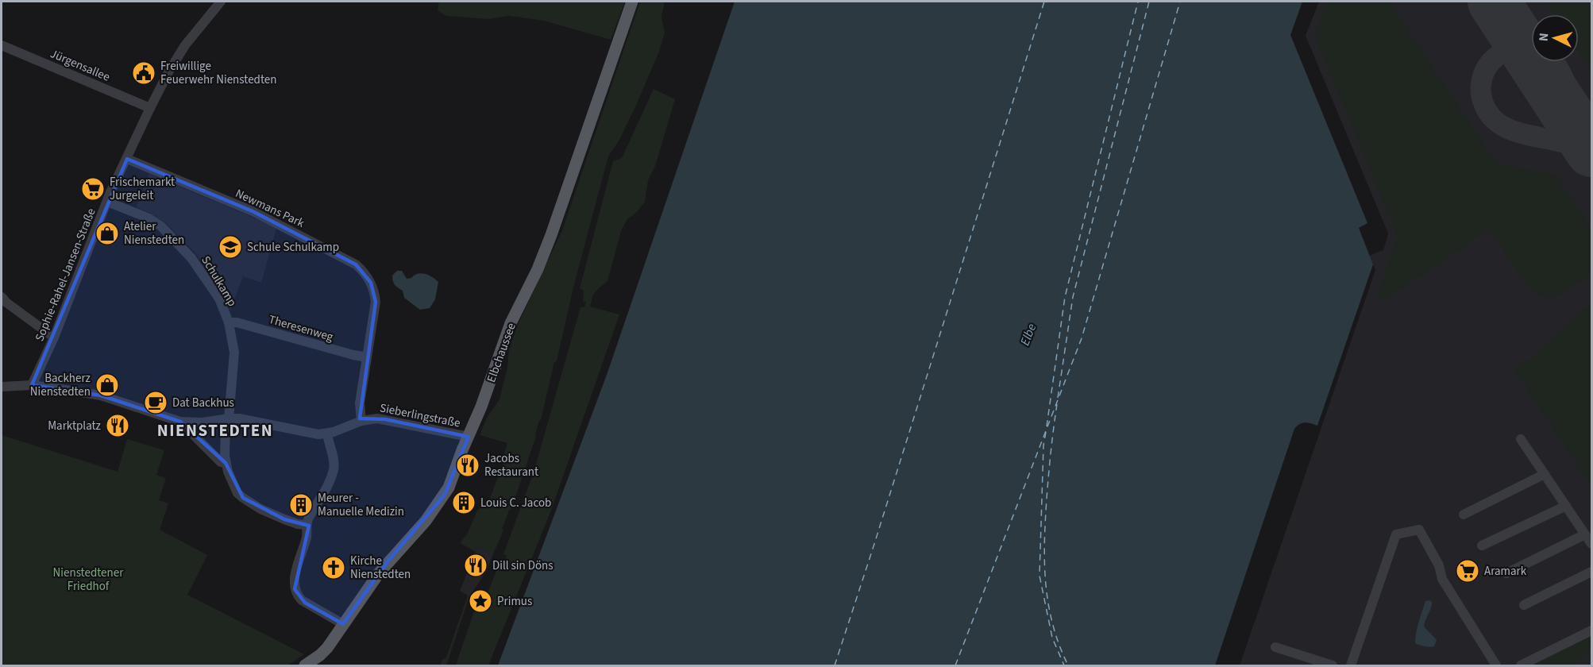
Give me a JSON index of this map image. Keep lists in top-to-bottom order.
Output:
{
  "streets": {
    "main road": ["Elbchaussee"],
    "street": [
      "Jürgensallee",
      "Newmans Park",
      "Sophie-Rahel-Jansen-Straße",
      "Schulkamp",
      "Theresenweg",
      "Sieberlingstraße"
    ]
  },
  "crossings": [
    ["Jürgensallee", "Sophie-Rahel-Jansen-Straße"],
    ["Newmans Park", "Sophie-Rahel-Jansen-Straße"],
    ["Newmans Park", "Theresenweg"],
    ["Newmans Park", "Sieberlingstraße"],
    ["Sophie-Rahel-Jansen-Straße", "Schulkamp"],
    ["Schulkamp", "Theresenweg"],
    ["Schulkamp", "Sieberlingstraße"],
    ["Elbchaussee", "Sieberlingstraße"]
  ],
  "districts": ["NIENSTEDTEN"],
  "water": ["Elbe"],
  "parks": ["Nienstedtener Friedhof"],
  "places": {
    "public building": ["Freiwillige Feuerwehr Nienstedten"],
    "supermarket": ["Frischemarkt Jurgeleit", "Aramark"],
    "shop": ["Atelier Nienstedten", "Backherz Nienstedten"],
    "school or university": ["Schule Schulkamp"],
    "cafe": ["Dat Backhus"],
    "restaurant": ["Marktplatz", "Jacobs Restaurant", "Dill sin Döns"],
    "building": ["Louis C. Jacob", "Meurer - Manuelle Medizin"],
    "church": ["Kirche Nienstedten"],
    "place": ["Primus"]
  },
  "north": "left"
}
